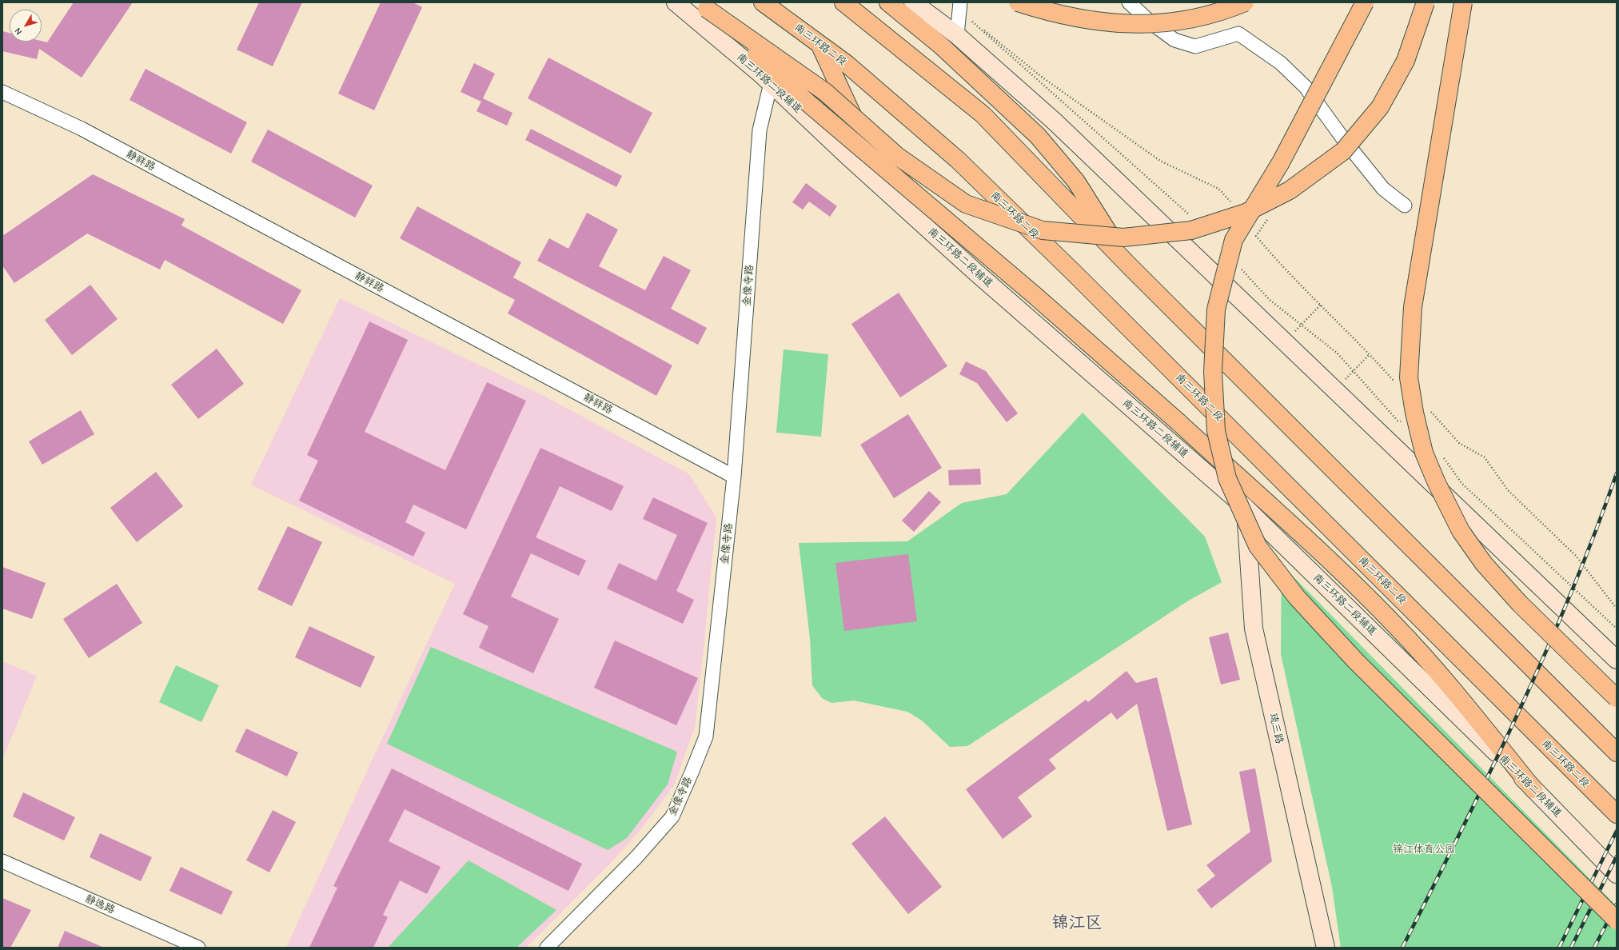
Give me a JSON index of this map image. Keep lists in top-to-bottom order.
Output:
{
  "streets": {
    "highway": ["南三环路二段"],
    "main road": ["南三环路二段辅道", "琉三路"],
    "street": ["静祥路", "金像寺路", "静逸路"]
  },
  "crossings": [
    ["南三环路二段辅道", "金像寺路"],
    ["南三环路二段辅道", "琉三路"],
    ["静祥路", "金像寺路"]
  ],
  "districts": ["锦江区"],
  "parks": ["锦江体育公园"],
  "north": "bottom left"
}
